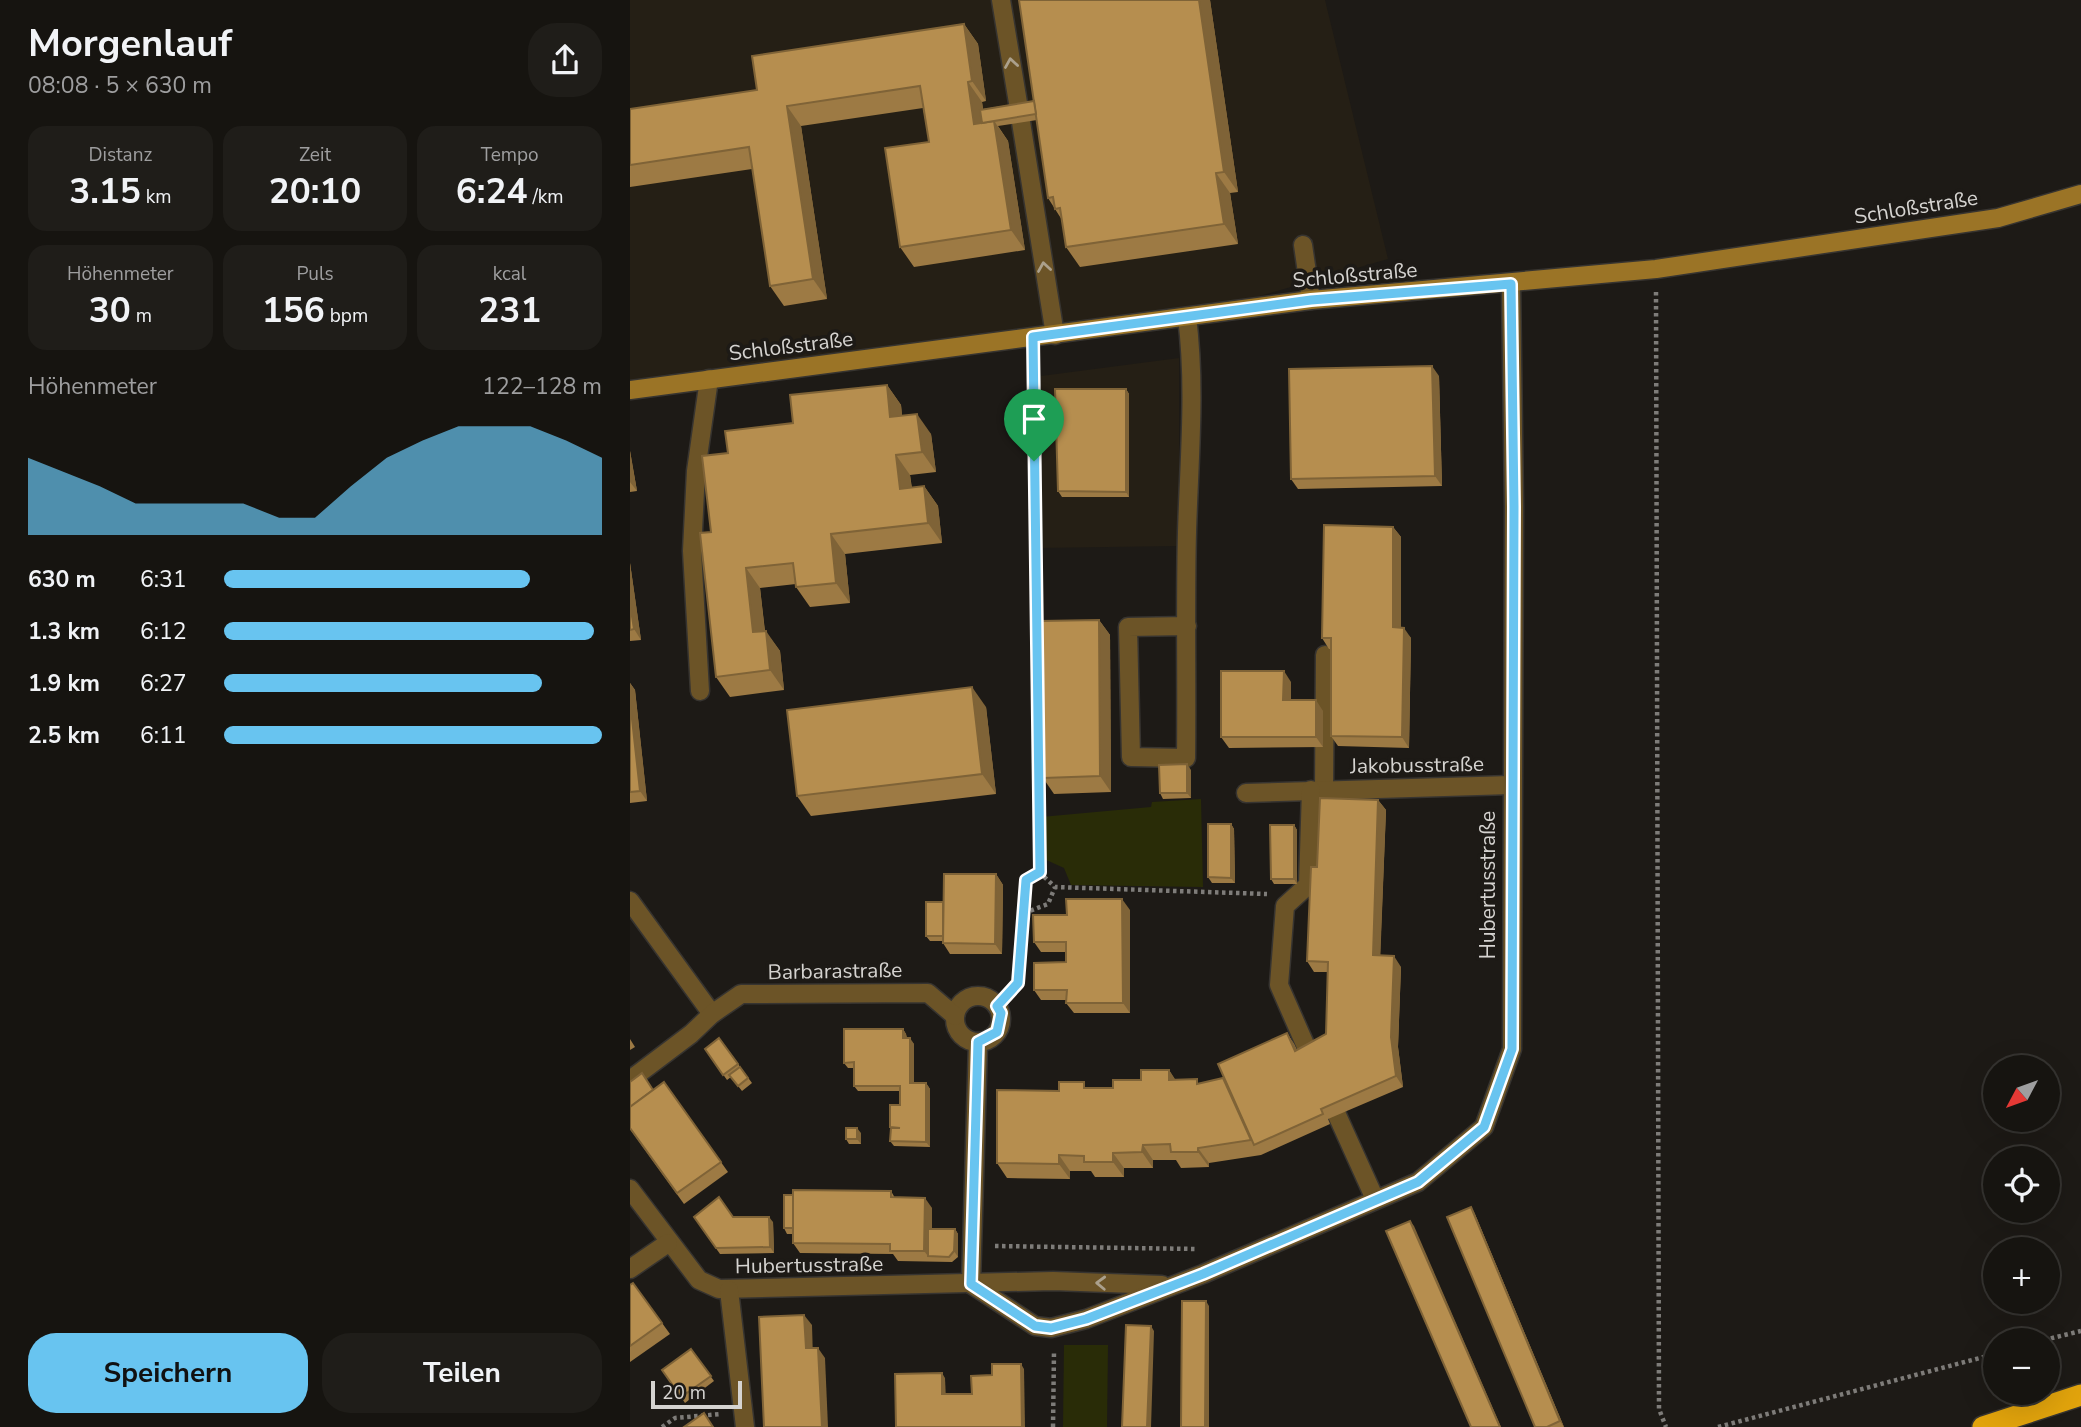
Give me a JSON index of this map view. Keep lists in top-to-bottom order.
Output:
{
  "streets": {
    "street": [
      "Schloßstraße",
      "Jakobusstraße",
      "Hubertusstraße",
      "Barbarastraße"
    ]
  },
  "crossings": [
    ["Schloßstraße", "Hubertusstraße"],
    ["Jakobusstraße", "Hubertusstraße"]
  ],
  "scale_bar": "20 m",
  "north": "bottom left",
  "page": {
    "heading": ["Morgenlauf", "08:08 · 5 × 630 m"],
    "stats": [
      ["Distanz", "3.15 km"],
      ["Zeit", "20:10"],
      ["Tempo", "6:24 /km"],
      ["Höhenmeter", "30 m"],
      ["Puls", "156 bpm"],
      ["kcal", "231"]
    ],
    "chart": ["Höhenmeter", "122–128 m"],
    "list": [
      {
        "name": "630 m",
        "note": "6:31"
      },
      {
        "name": "1.3 km",
        "note": "6:12"
      },
      {
        "name": "1.9 km",
        "note": "6:27"
      },
      {
        "name": "2.5 km",
        "note": "6:11"
      }
    ],
    "map_buttons": ["+", "−"],
    "buttons": ["Speichern", "Teilen"],
    "scale": "20 m"
  }
}
